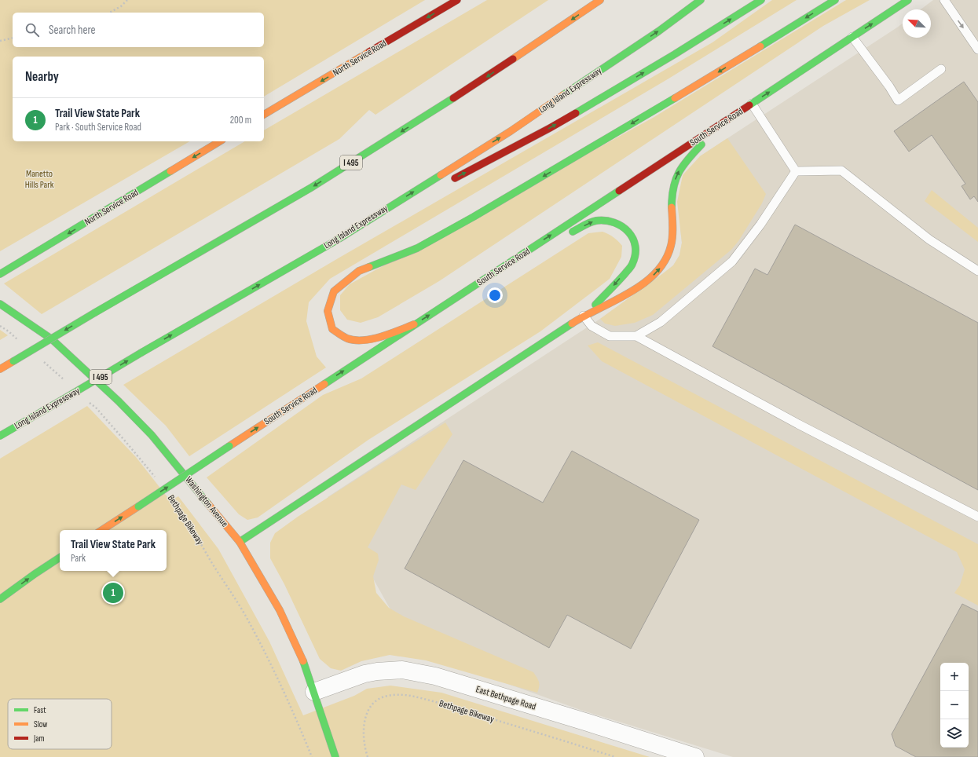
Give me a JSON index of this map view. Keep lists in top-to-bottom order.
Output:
{
  "streets": {
    "main road": [
      "North Service Road",
      "Long Island Expressway",
      "South Service Road",
      "I 495",
      "Washington Avenue"
    ],
    "street": ["East Bethpage Road"],
    "path": ["Bethpage Bikeway"]
  },
  "crossings": [
    ["Washington Avenue", "East Bethpage Road"]
  ],
  "one_way": ["North Service Road", "South Service Road"],
  "parks": ["Manetto Hills Park"],
  "legend": ["Fast", "Slow", "Jam"],
  "north": "top left",
  "page": {
    "search": "Search here",
    "heading": "Nearby",
    "list": [
      {
        "mark": "1",
        "name": "Trail View State Park",
        "note": "Park · South Service Road",
        "value": "200 m"
      }
    ],
    "popup": ["Trail View State Park", "Park"],
    "pins": "1",
    "map_buttons": ["+", "−"]
  }
}
